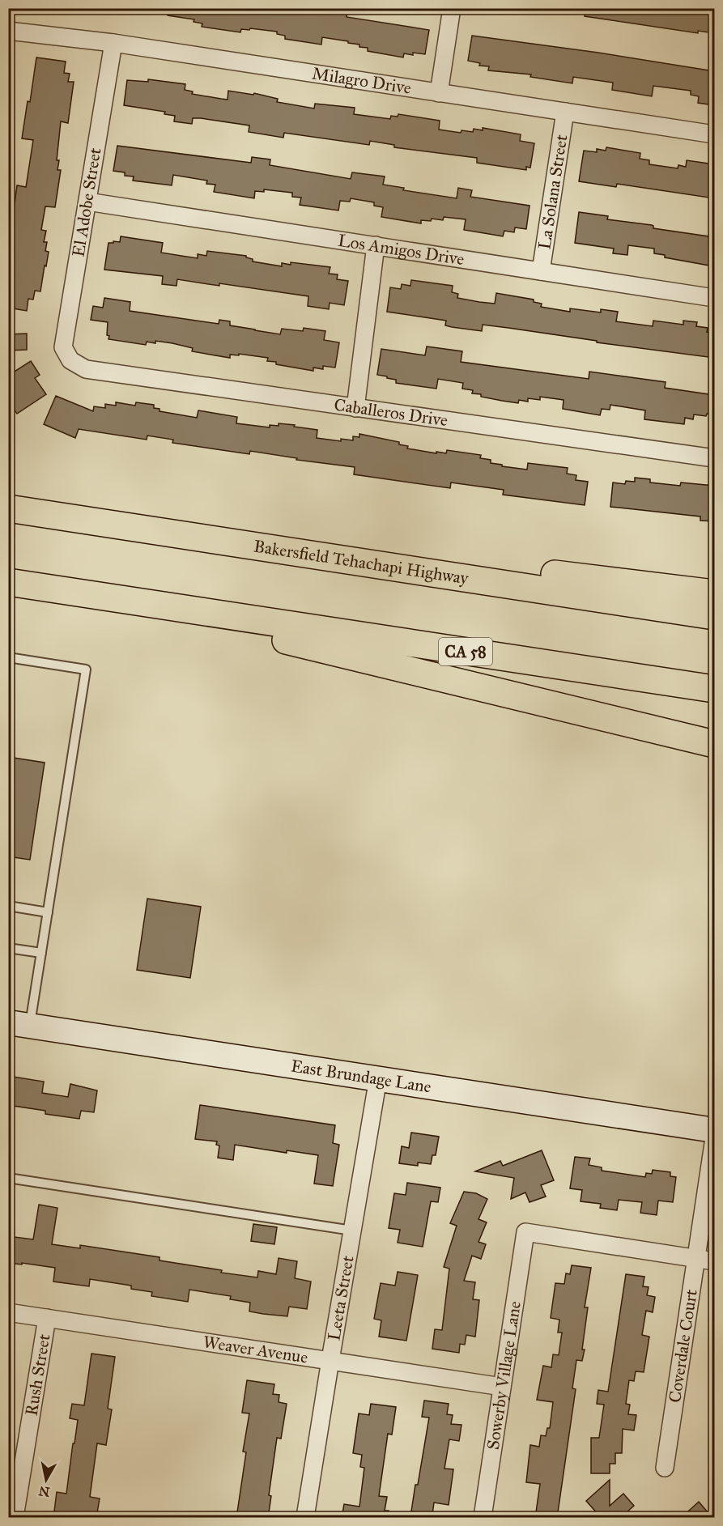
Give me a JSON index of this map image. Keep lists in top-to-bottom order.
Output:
{
  "streets": {
    "highway": ["Bakersfield Tehachapi Highway", "CA 58"],
    "main road": ["East Brundage Lane"],
    "street": [
      "Milagro Drive",
      "La Solana Street",
      "El Adobe Street",
      "Los Amigos Drive",
      "Caballeros Drive",
      "Leeta Street",
      "Coverdale Court",
      "Weaver Avenue",
      "Rush Street",
      "Sowerby Village Lane"
    ]
  },
  "crossings": [
    ["Milagro Drive", "La Solana Street"],
    ["Milagro Drive", "El Adobe Street"],
    ["La Solana Street", "Los Amigos Drive"],
    ["El Adobe Street", "Los Amigos Drive"],
    ["El Adobe Street", "Caballeros Drive"],
    ["East Brundage Lane", "Leeta Street"],
    ["Leeta Street", "Weaver Avenue"],
    ["Coverdale Court", "Sowerby Village Lane"],
    ["Weaver Avenue", "Rush Street"],
    ["Weaver Avenue", "Sowerby Village Lane"]
  ],
  "north": "bottom"
}
